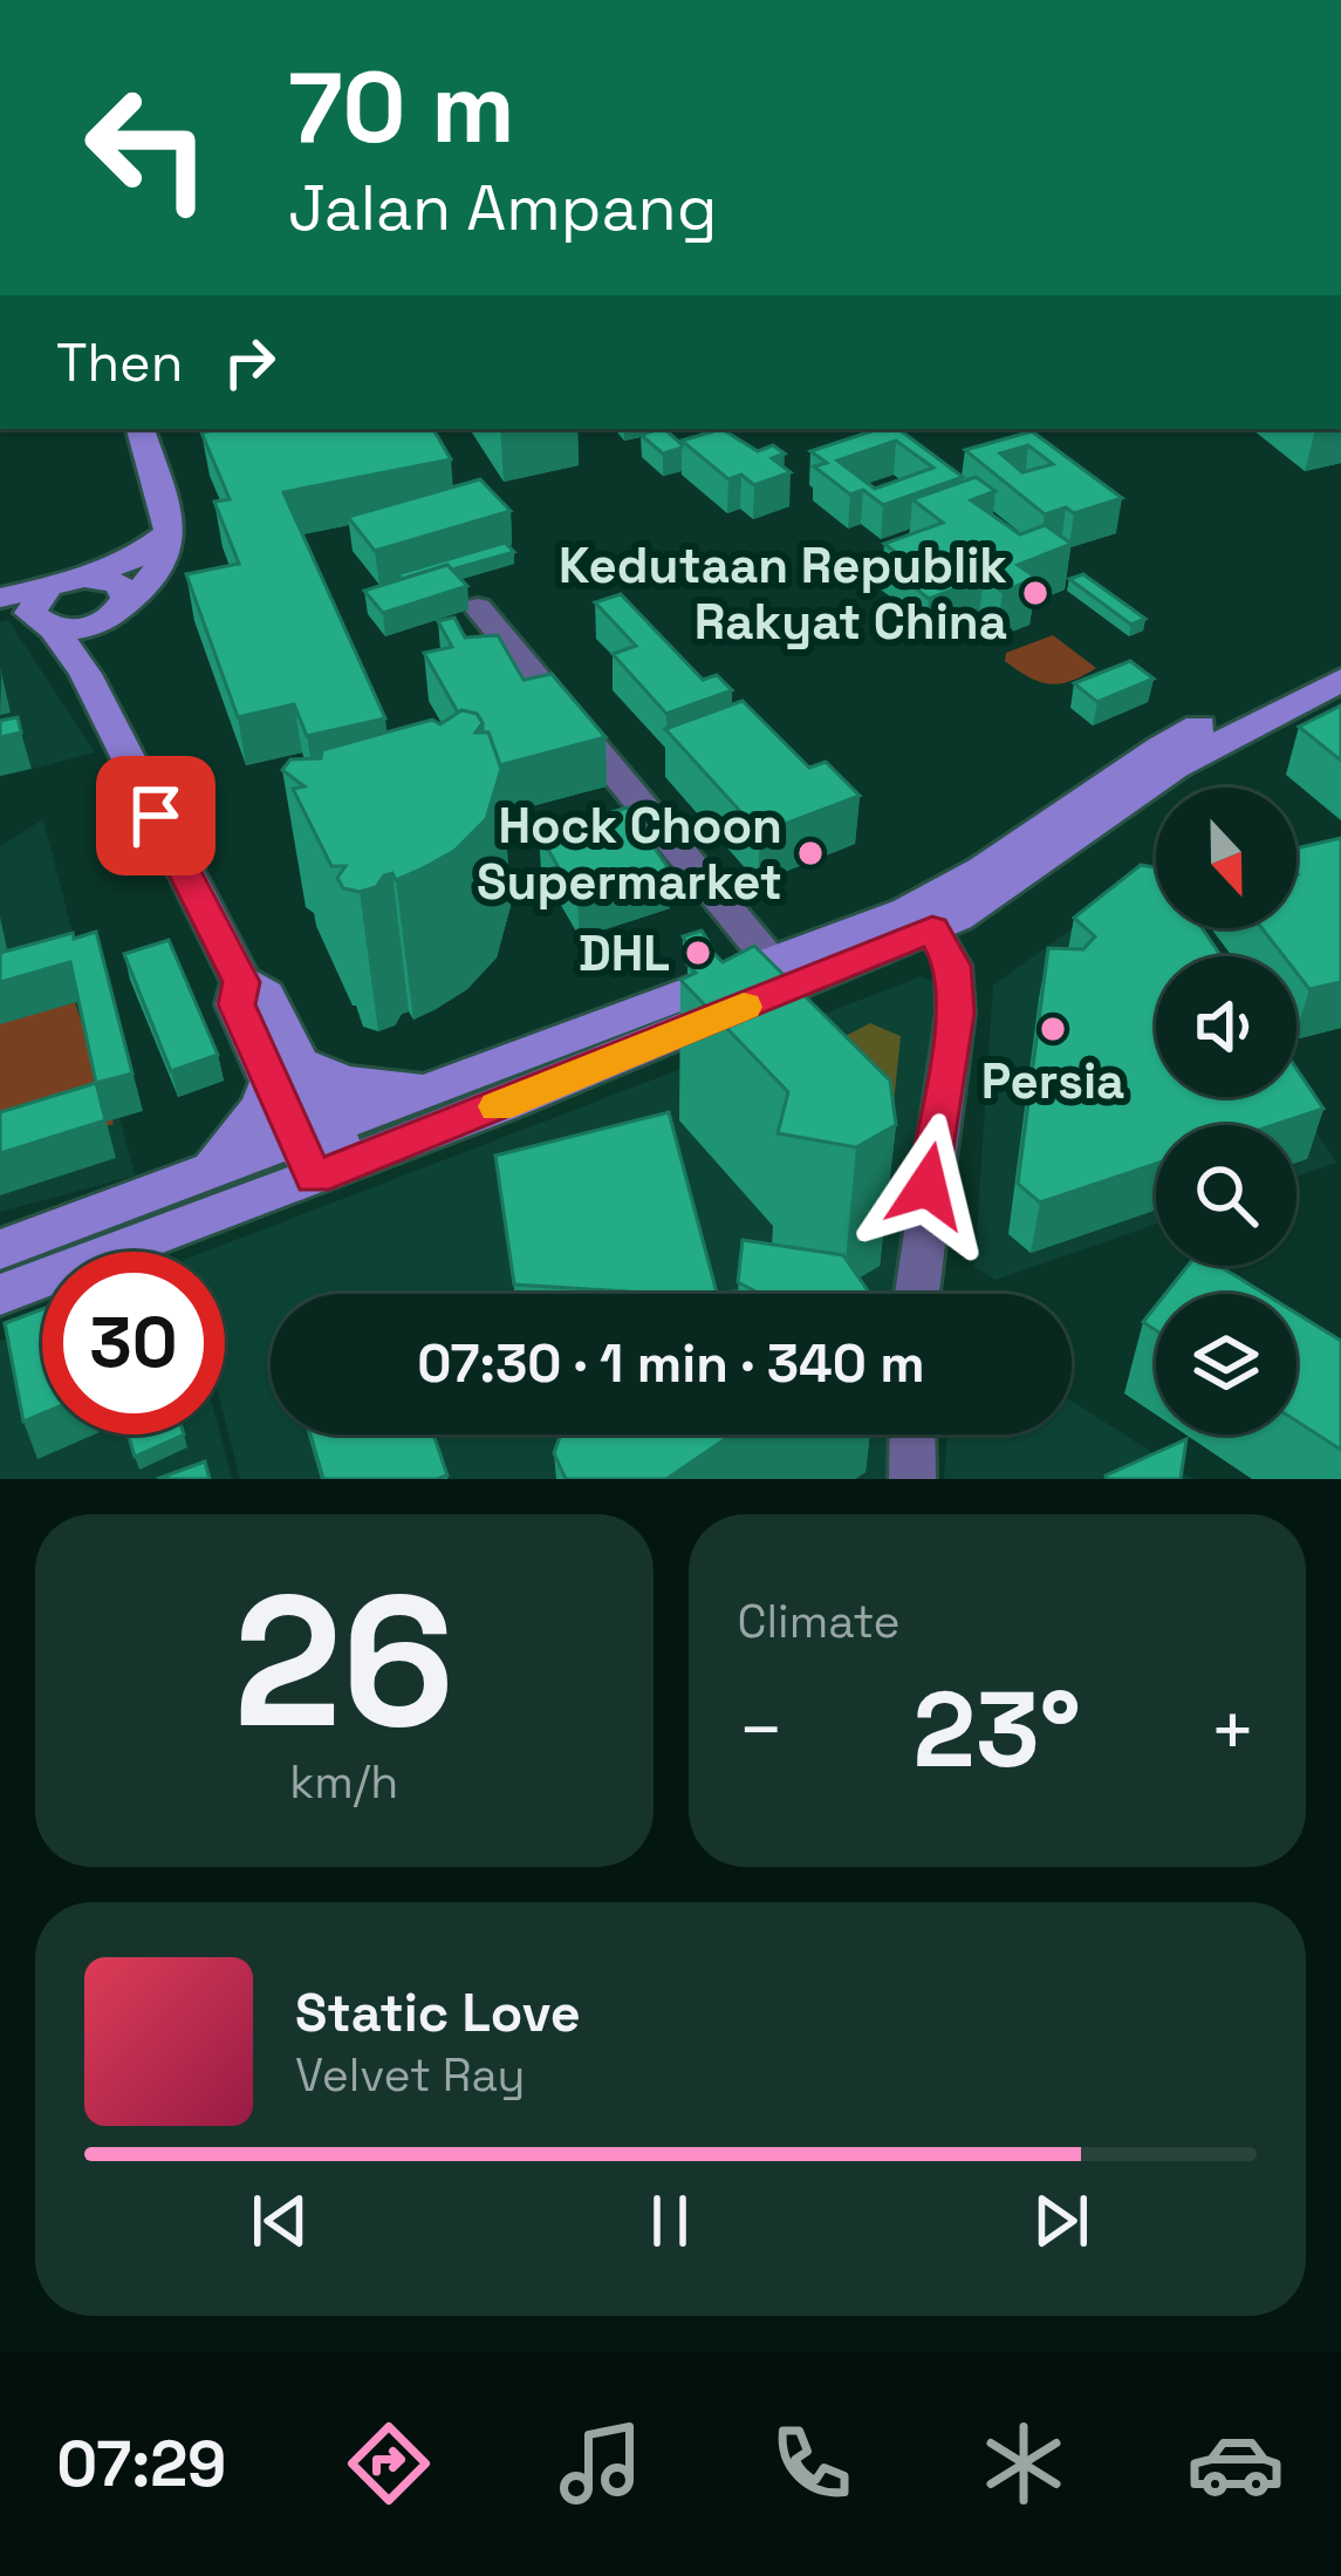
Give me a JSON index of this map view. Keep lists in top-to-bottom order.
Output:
{
  "places": [
    "Kedutaan Republik Rakyat China",
    "Hock Choon Supermarket",
    "DHL",
    "Persia"
  ],
  "north": "bottom",
  "page": {
    "turn": ["70 m", "Jalan Ampang"],
    "then": "Then",
    "limit": "30",
    "trip": "07:30 · 1 min · 340 m",
    "tile": [
      ["26", "km/h"],
      "Climate"
    ],
    "heat": ["−", "23°", "+"],
    "song": ["Static Love", "Velvet Ray"],
    "tabs": "07:29"
  }
}
